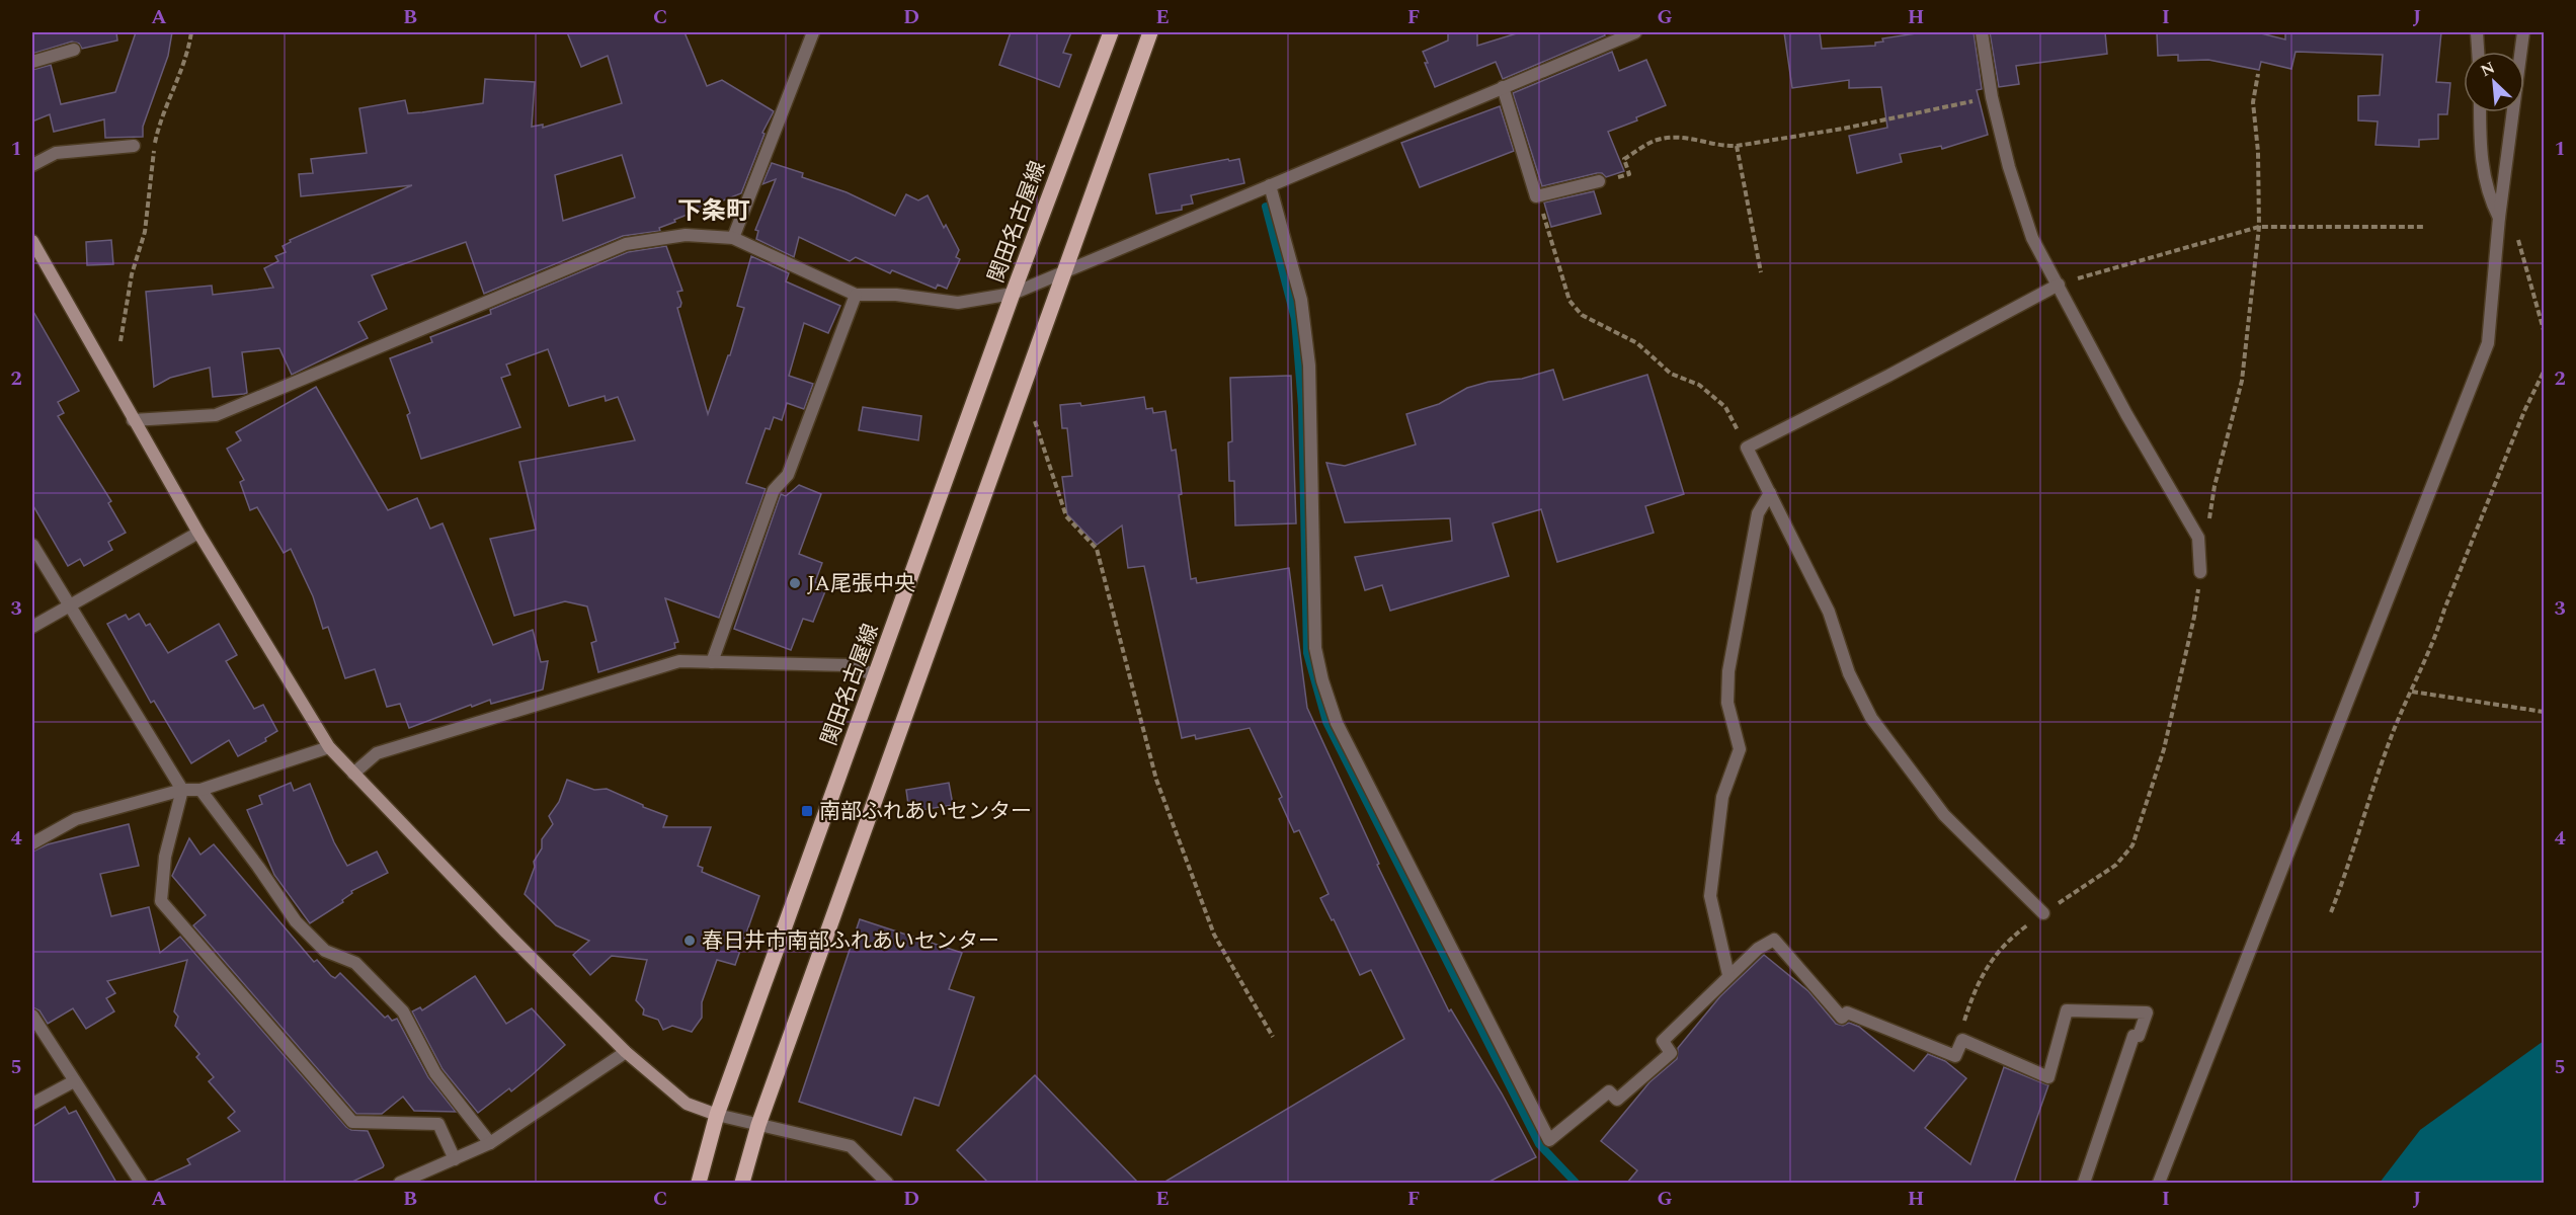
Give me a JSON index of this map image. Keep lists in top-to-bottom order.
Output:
{
  "streets": {
    "main road": ["関田名古屋線"]
  },
  "districts": ["下条町"],
  "places": {
    "other": ["JA尾張中央", "春日井市南部ふれあいセンター"],
    "transit": ["南部ふれあいセンター"]
  },
  "north": "top left",
  "grid": {
    "columns": [
      "A",
      "B",
      "C",
      "D",
      "E",
      "F",
      "G",
      "H",
      "I",
      "J"
    ],
    "rows": [
      "1",
      "2",
      "3",
      "4",
      "5"
    ]
  }
}
